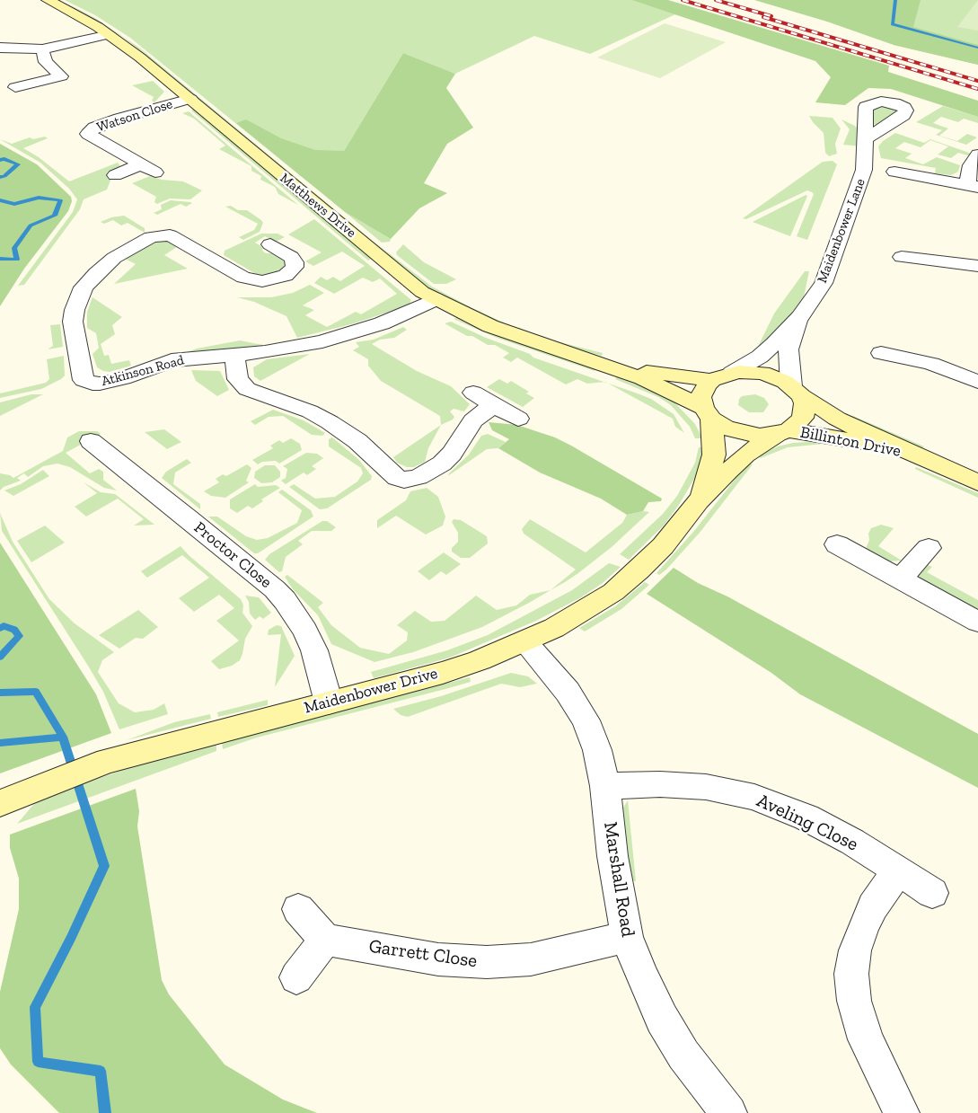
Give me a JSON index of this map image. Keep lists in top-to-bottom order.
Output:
{
  "streets": {
    "street": [
      "Watson Close",
      "Matthews Drive",
      "Maidenbower Lane",
      "Atkinson Road",
      "Billinton Drive",
      "Proctor Close",
      "Maidenbower Drive",
      "Aveling Close",
      "Marshall Road",
      "Garrett Close"
    ]
  },
  "crossings": [
    ["Watson Close", "Matthews Drive"],
    ["Matthews Drive", "Maidenbower Lane"],
    ["Matthews Drive", "Atkinson Road"],
    ["Matthews Drive", "Billinton Drive"],
    ["Matthews Drive", "Maidenbower Drive"],
    ["Maidenbower Lane", "Billinton Drive"],
    ["Maidenbower Lane", "Maidenbower Drive"],
    ["Billinton Drive", "Maidenbower Drive"],
    ["Proctor Close", "Maidenbower Drive"],
    ["Maidenbower Drive", "Marshall Road"],
    ["Aveling Close", "Marshall Road"],
    ["Marshall Road", "Garrett Close"]
  ]
}
